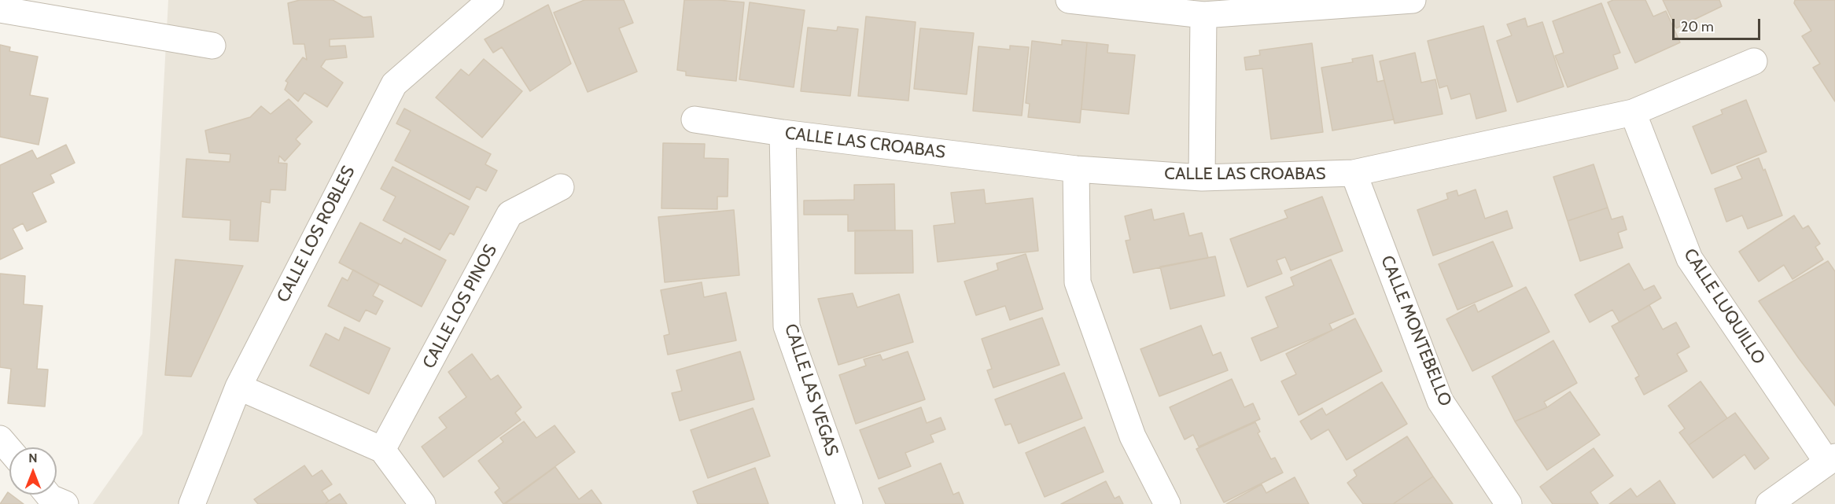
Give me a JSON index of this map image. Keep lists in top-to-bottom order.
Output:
{
  "streets": {
    "street": [
      "CALLE LAS CROABAS",
      "CALLE LOS ROBLES",
      "CALLE LOS PINOS",
      "CALLE LUQUILLO",
      "CALLE MONTEBELLO",
      "CALLE LAS VEGAS"
    ]
  },
  "crossings": [
    ["CALLE LAS CROABAS", "CALLE LUQUILLO"],
    ["CALLE LAS CROABAS", "CALLE MONTEBELLO"],
    ["CALLE LAS CROABAS", "CALLE LAS VEGAS"]
  ],
  "scale_bar": "20 m",
  "north": "top"
}
